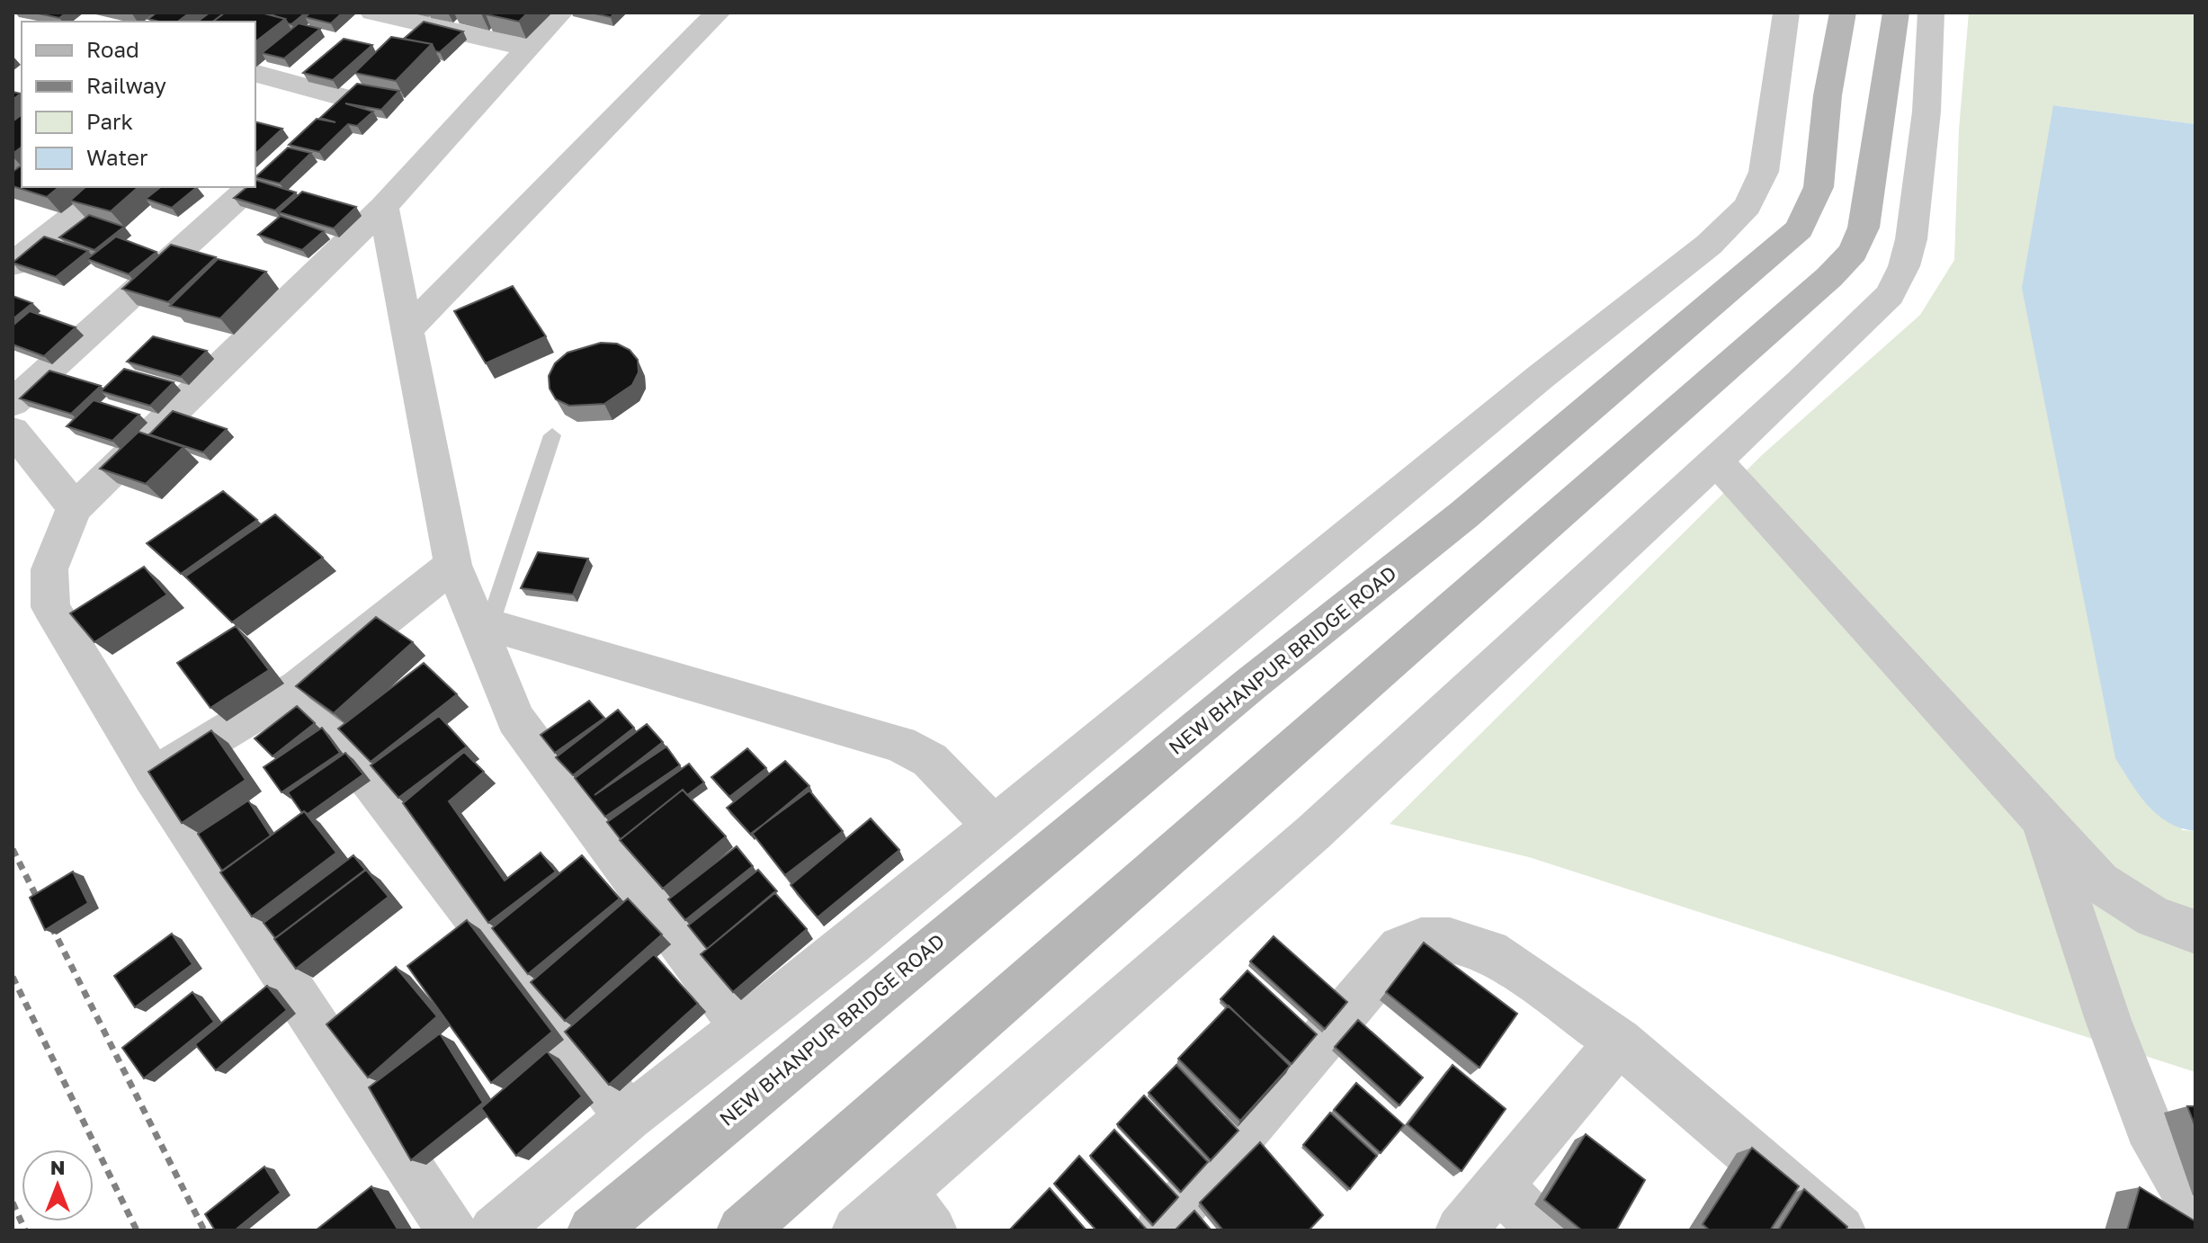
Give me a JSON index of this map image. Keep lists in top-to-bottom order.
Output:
{
  "streets": {
    "street": ["NEW BHANPUR BRIDGE ROAD"]
  },
  "legend": [
    "Road",
    "Railway",
    "Park",
    "Water"
  ],
  "north": "top"
}
